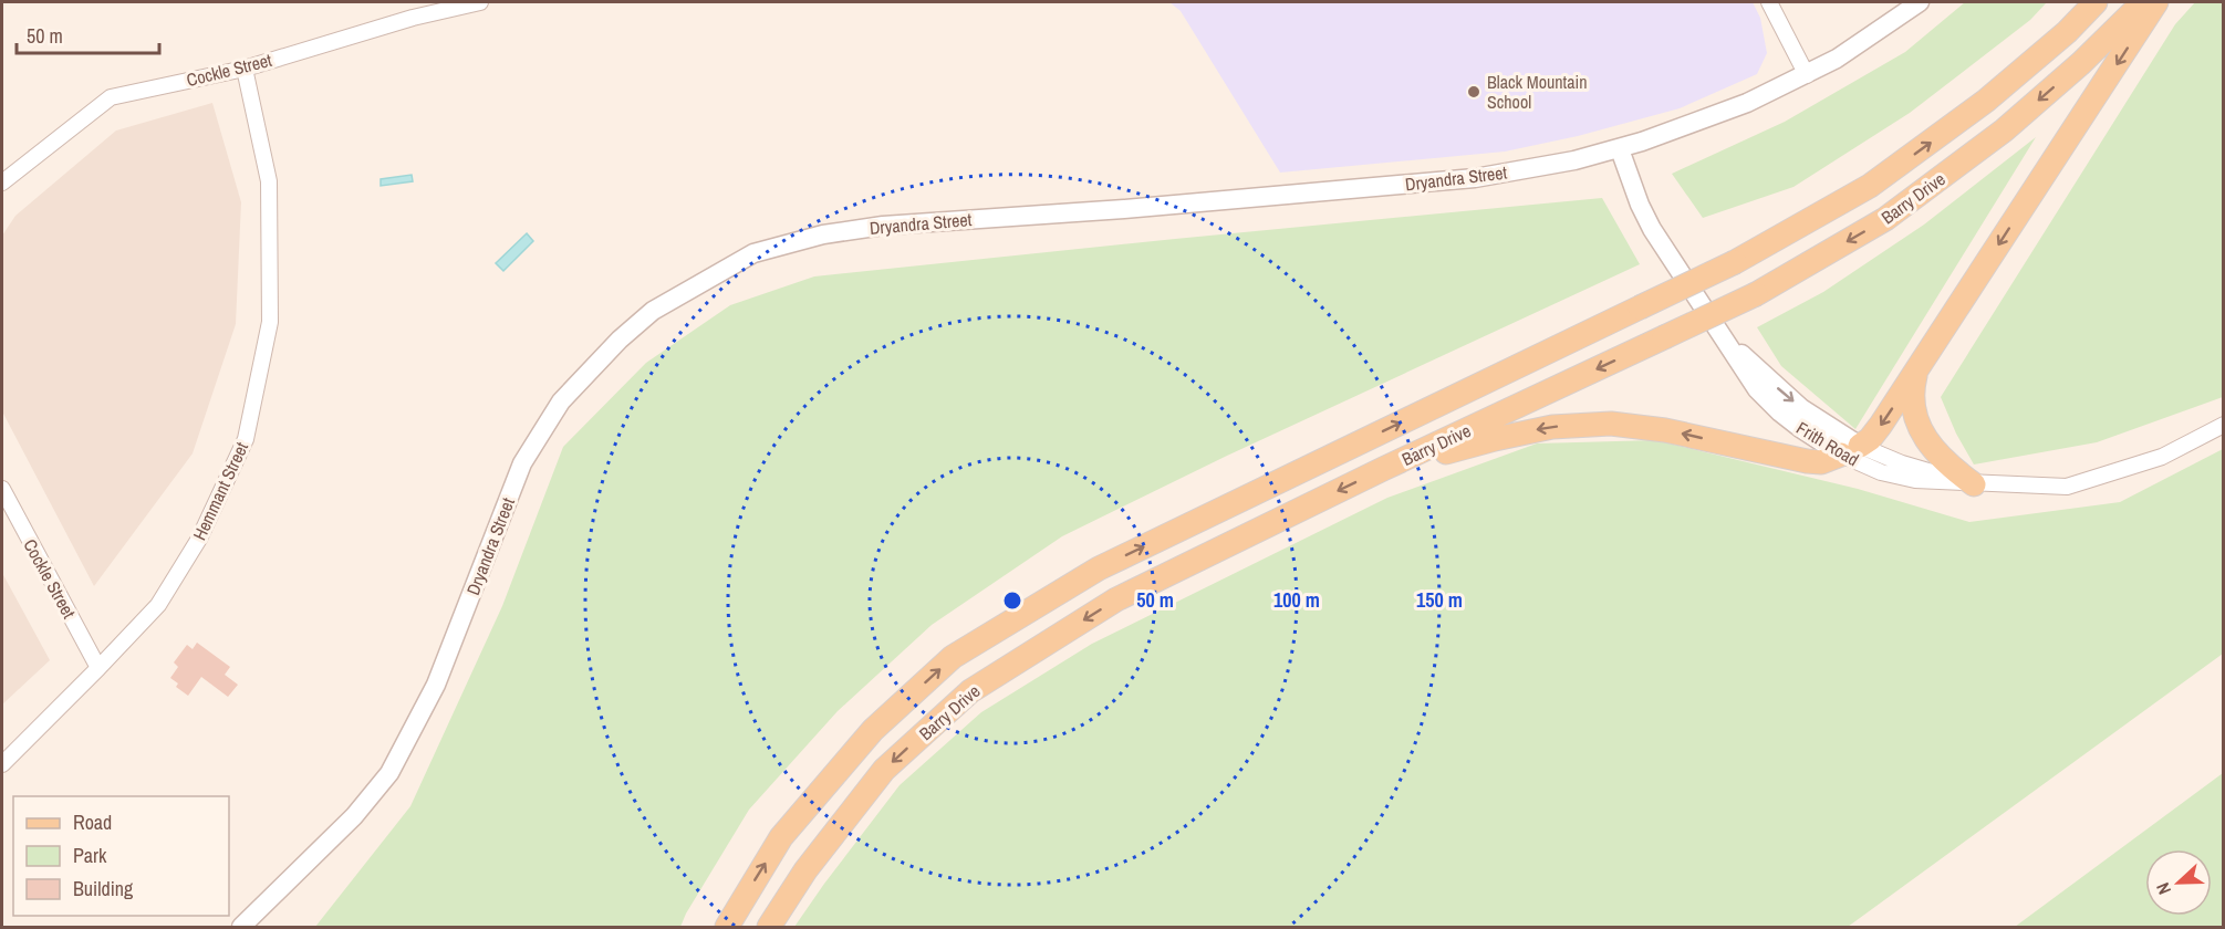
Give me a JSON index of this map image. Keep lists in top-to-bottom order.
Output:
{
  "streets": {
    "main road": ["Barry Drive"],
    "street": [
      "Cockle Street",
      "Dryandra Street",
      "Frith Road",
      "Hemmant Street"
    ]
  },
  "crossings": [
    ["Cockle Street", "Hemmant Street"],
    ["Dryandra Street", "Frith Road"]
  ],
  "places": ["Black Mountain School"],
  "legend": ["Road", "Park", "Building"],
  "scale_bar": "50 m",
  "north": "left",
  "rings": ["50 m", "100 m", "150 m"]
}
